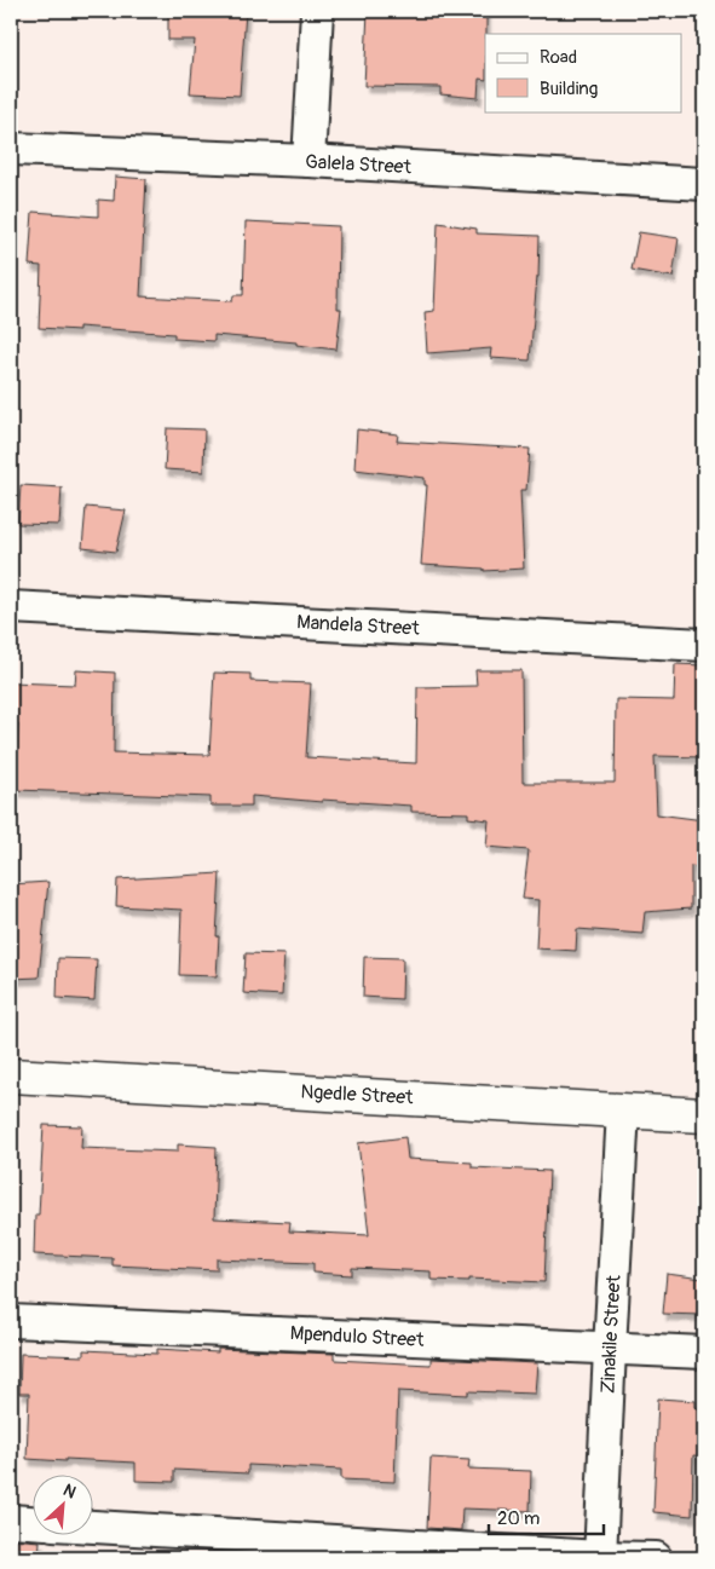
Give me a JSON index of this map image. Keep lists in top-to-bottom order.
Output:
{
  "streets": {
    "street": [
      "Galela Street",
      "Mandela Street",
      "Ngedle Street",
      "Zinakile Street",
      "Mpendulo Street"
    ]
  },
  "crossings": [
    ["Ngedle Street", "Zinakile Street"],
    ["Zinakile Street", "Mpendulo Street"]
  ],
  "legend": ["Road", "Building"],
  "scale_bar": "20 m",
  "north": "top right"
}
